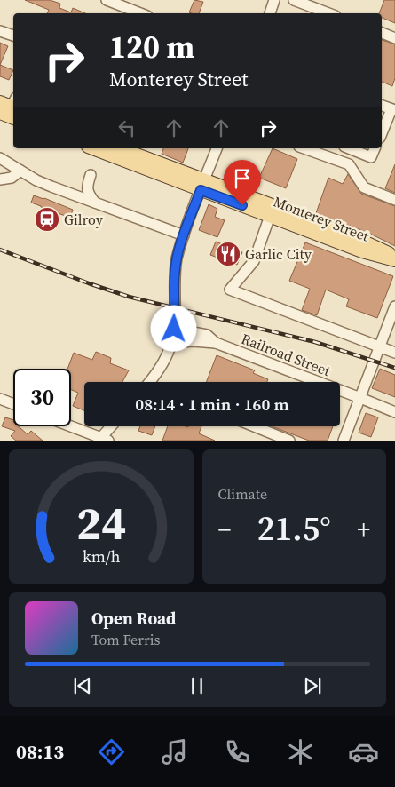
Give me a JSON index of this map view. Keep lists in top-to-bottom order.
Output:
{
  "streets": {
    "main road": ["Monterey Street"],
    "street": ["Railroad Street"]
  },
  "places": {
    "station": ["Gilroy"],
    "restaurant": ["Garlic City"]
  },
  "page": {
    "turn": ["120 m", "Monterey Street"],
    "limit": "30",
    "trip": "08:14 · 1 min · 160 m",
    "tile": "Climate",
    "heat": ["−", "21.5°", "+"],
    "song": ["Open Road", "Tom Ferris"],
    "tabs": "08:13",
    "gauge": ["24", "km/h"]
  }
}
